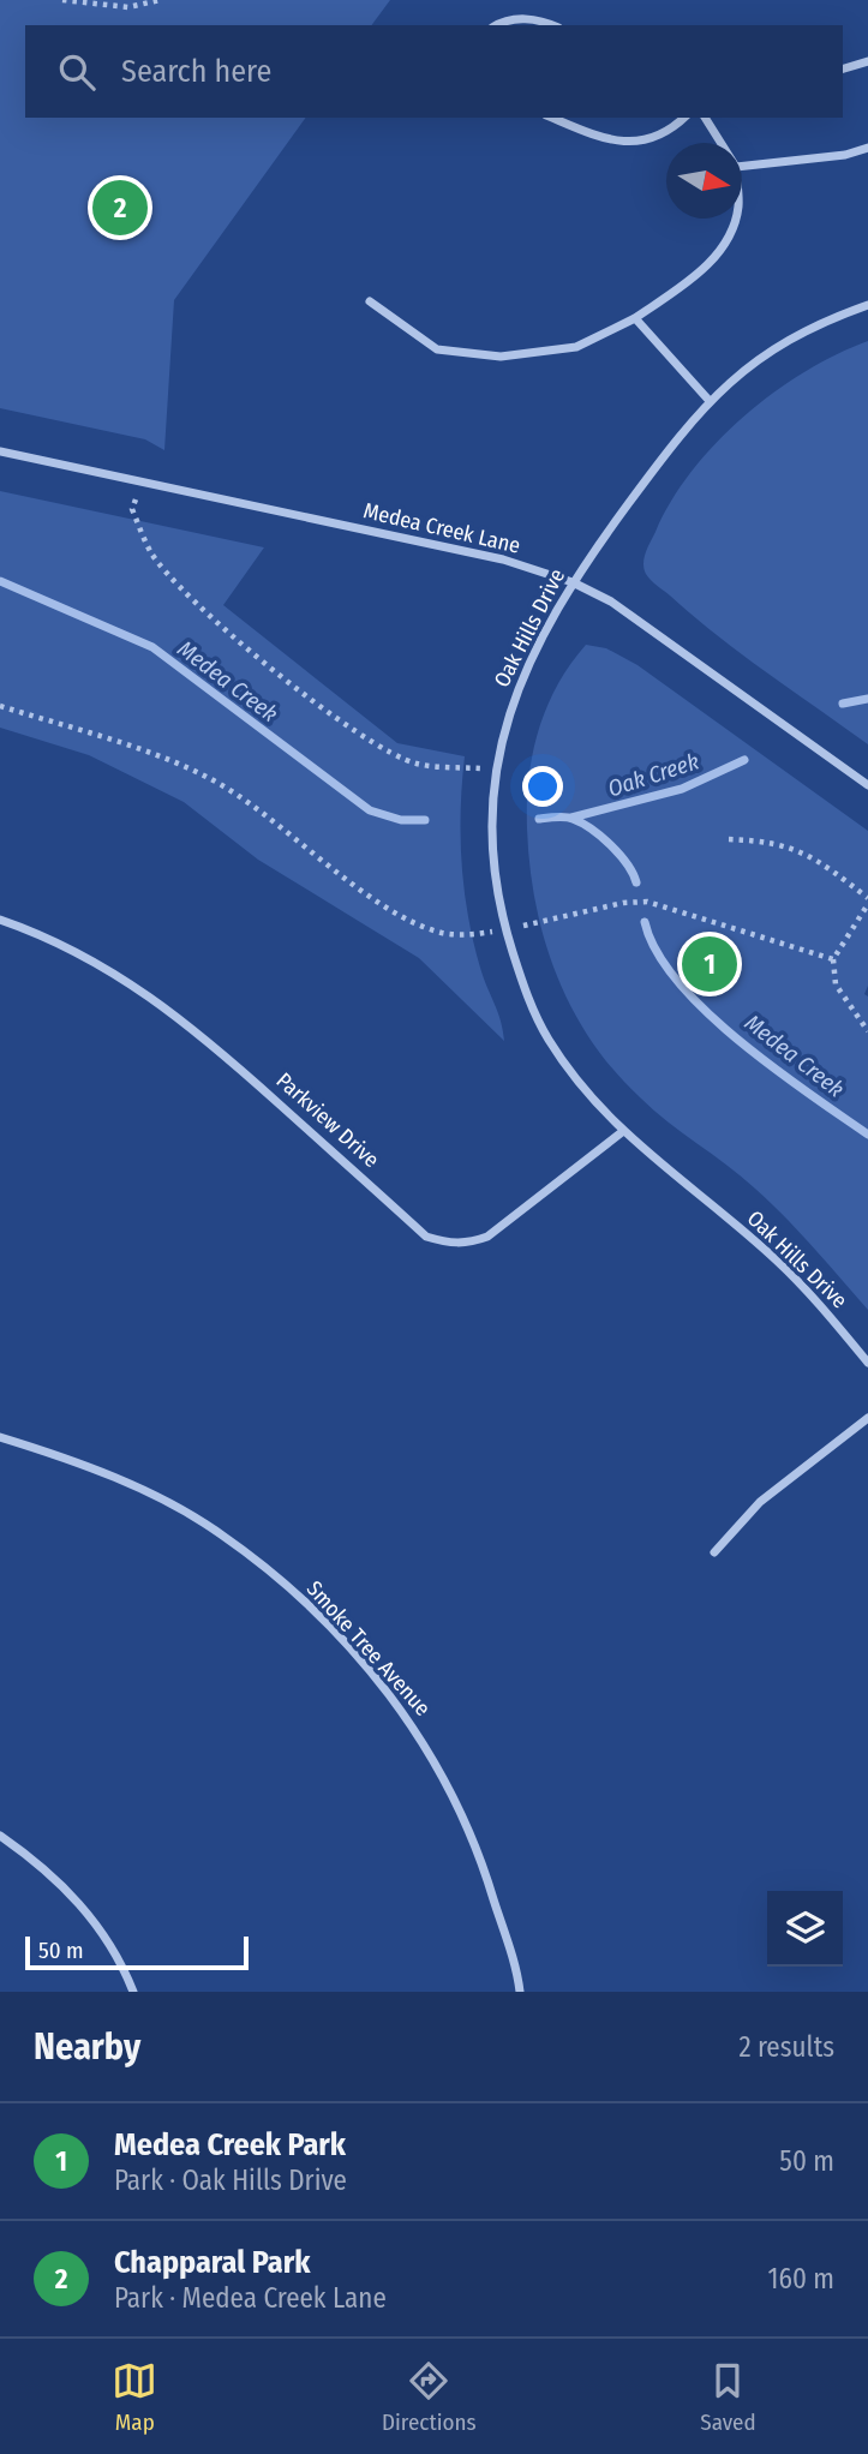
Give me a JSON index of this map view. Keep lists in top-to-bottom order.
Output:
{
  "streets": {
    "street": [
      "Medea Creek Lane",
      "Oak Hills Drive",
      "Parkview Drive",
      "Smoke Tree Avenue"
    ]
  },
  "crossings": [
    ["Medea Creek Lane", "Oak Hills Drive"],
    ["Oak Hills Drive", "Parkview Drive"]
  ],
  "water": ["Medea Creek", "Oak Creek"],
  "scale_bar": "50 m",
  "north": "right",
  "page": {
    "search": "Search here",
    "pins": ["2", "1"],
    "scale": "50 m",
    "heading": ["Nearby", "2 results"],
    "list": [
      {
        "mark": "1",
        "name": "Medea Creek Park",
        "note": "Park · Oak Hills Drive",
        "value": "50 m"
      },
      {
        "mark": "2",
        "name": "Chapparal Park",
        "note": "Park · Medea Creek Lane",
        "value": "160 m"
      }
    ],
    "nav": ["Map", "Directions", "Saved"]
  }
}
